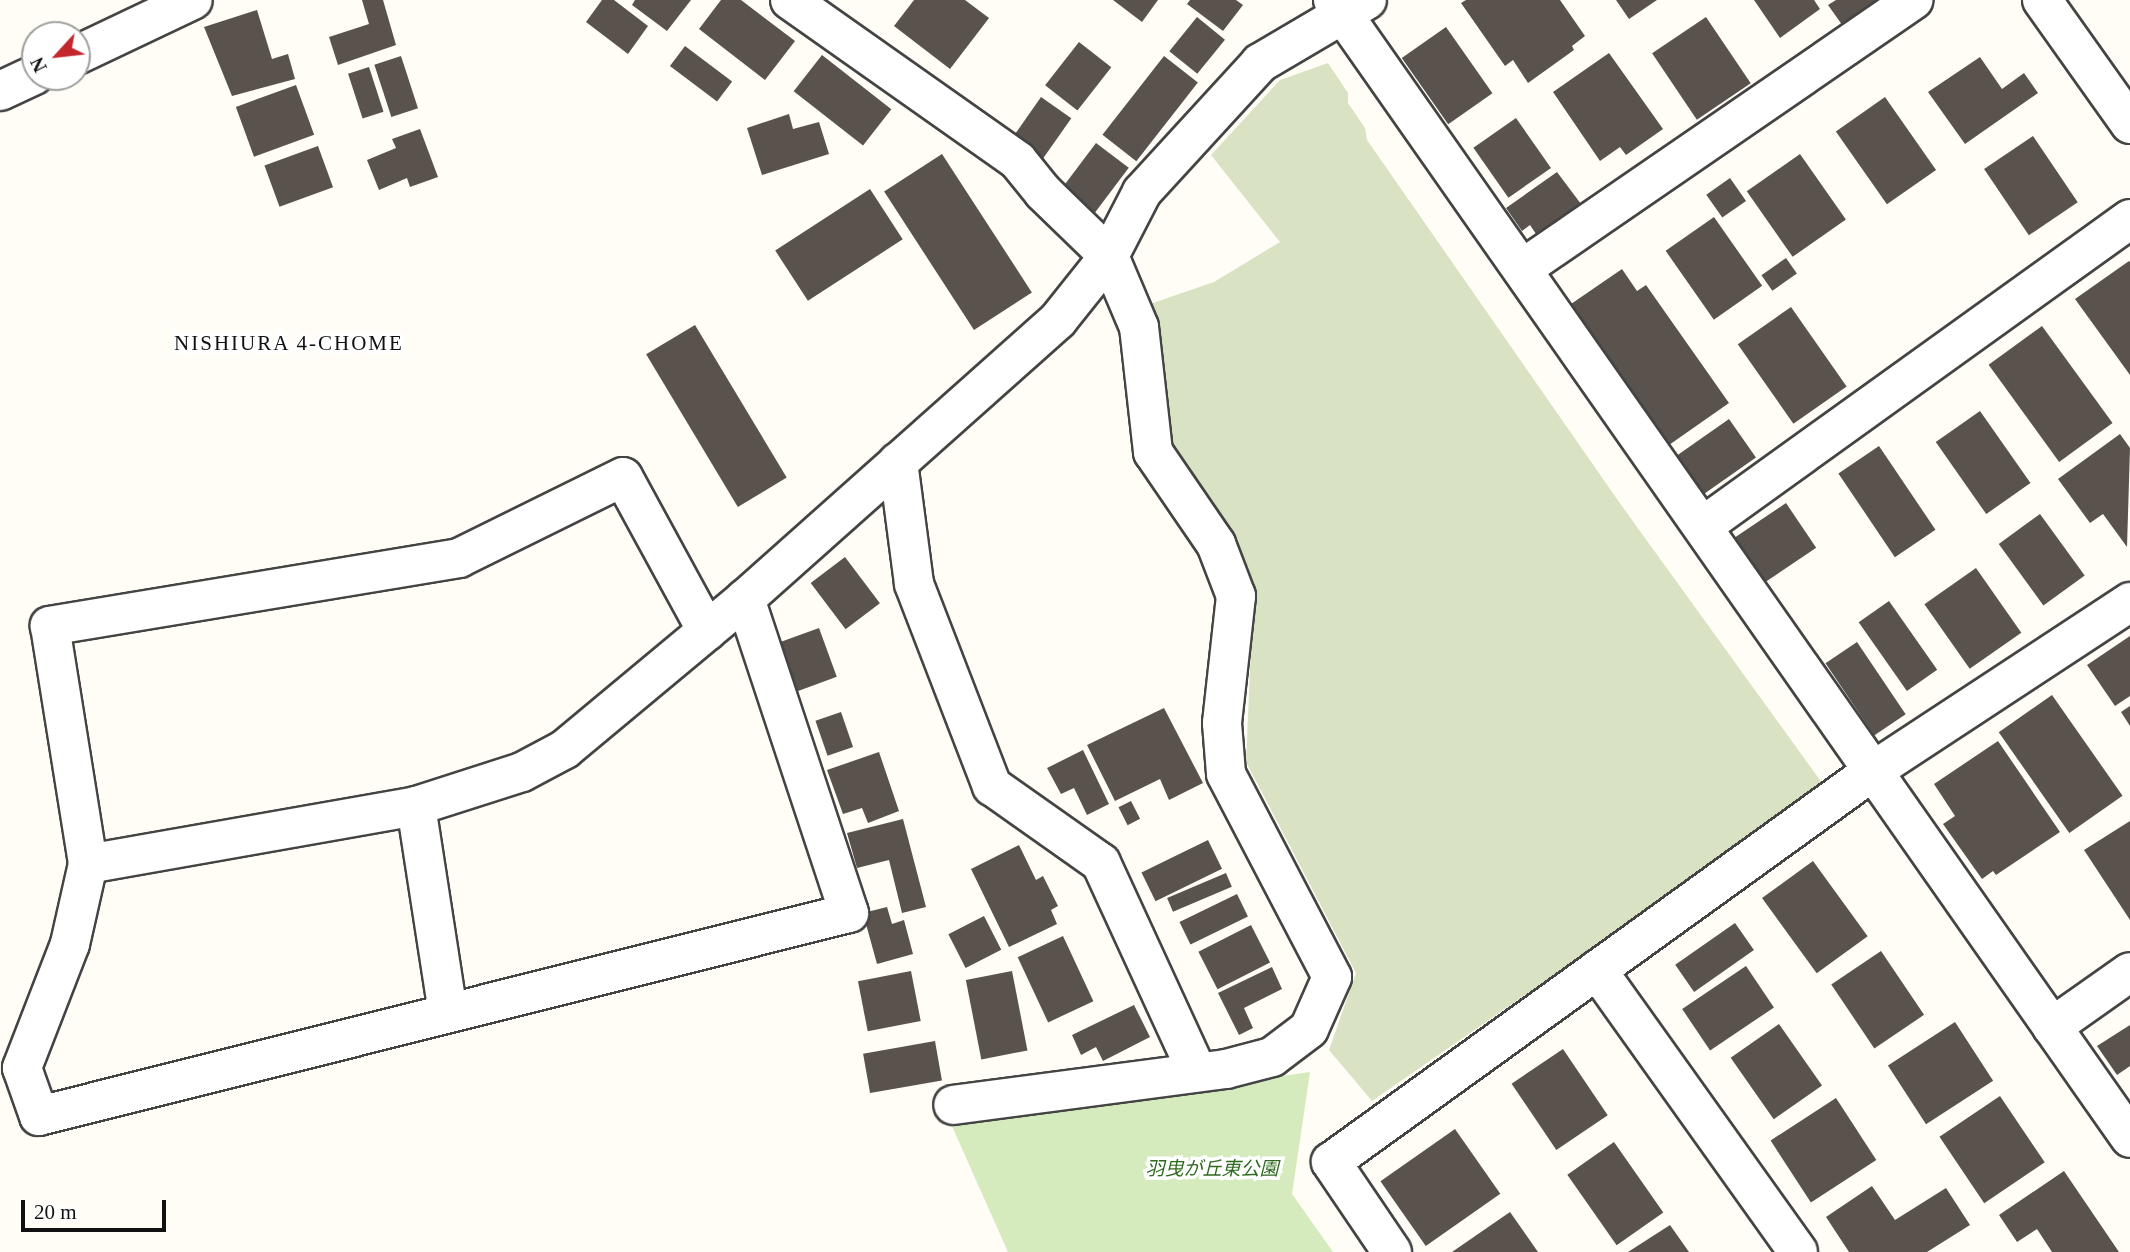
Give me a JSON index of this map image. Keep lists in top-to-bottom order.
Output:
{
  "districts": ["NISHIURA 4-CHOME"],
  "parks": ["羽曳が丘東公園"],
  "scale_bar": "20 m",
  "north": "bottom left"
}
